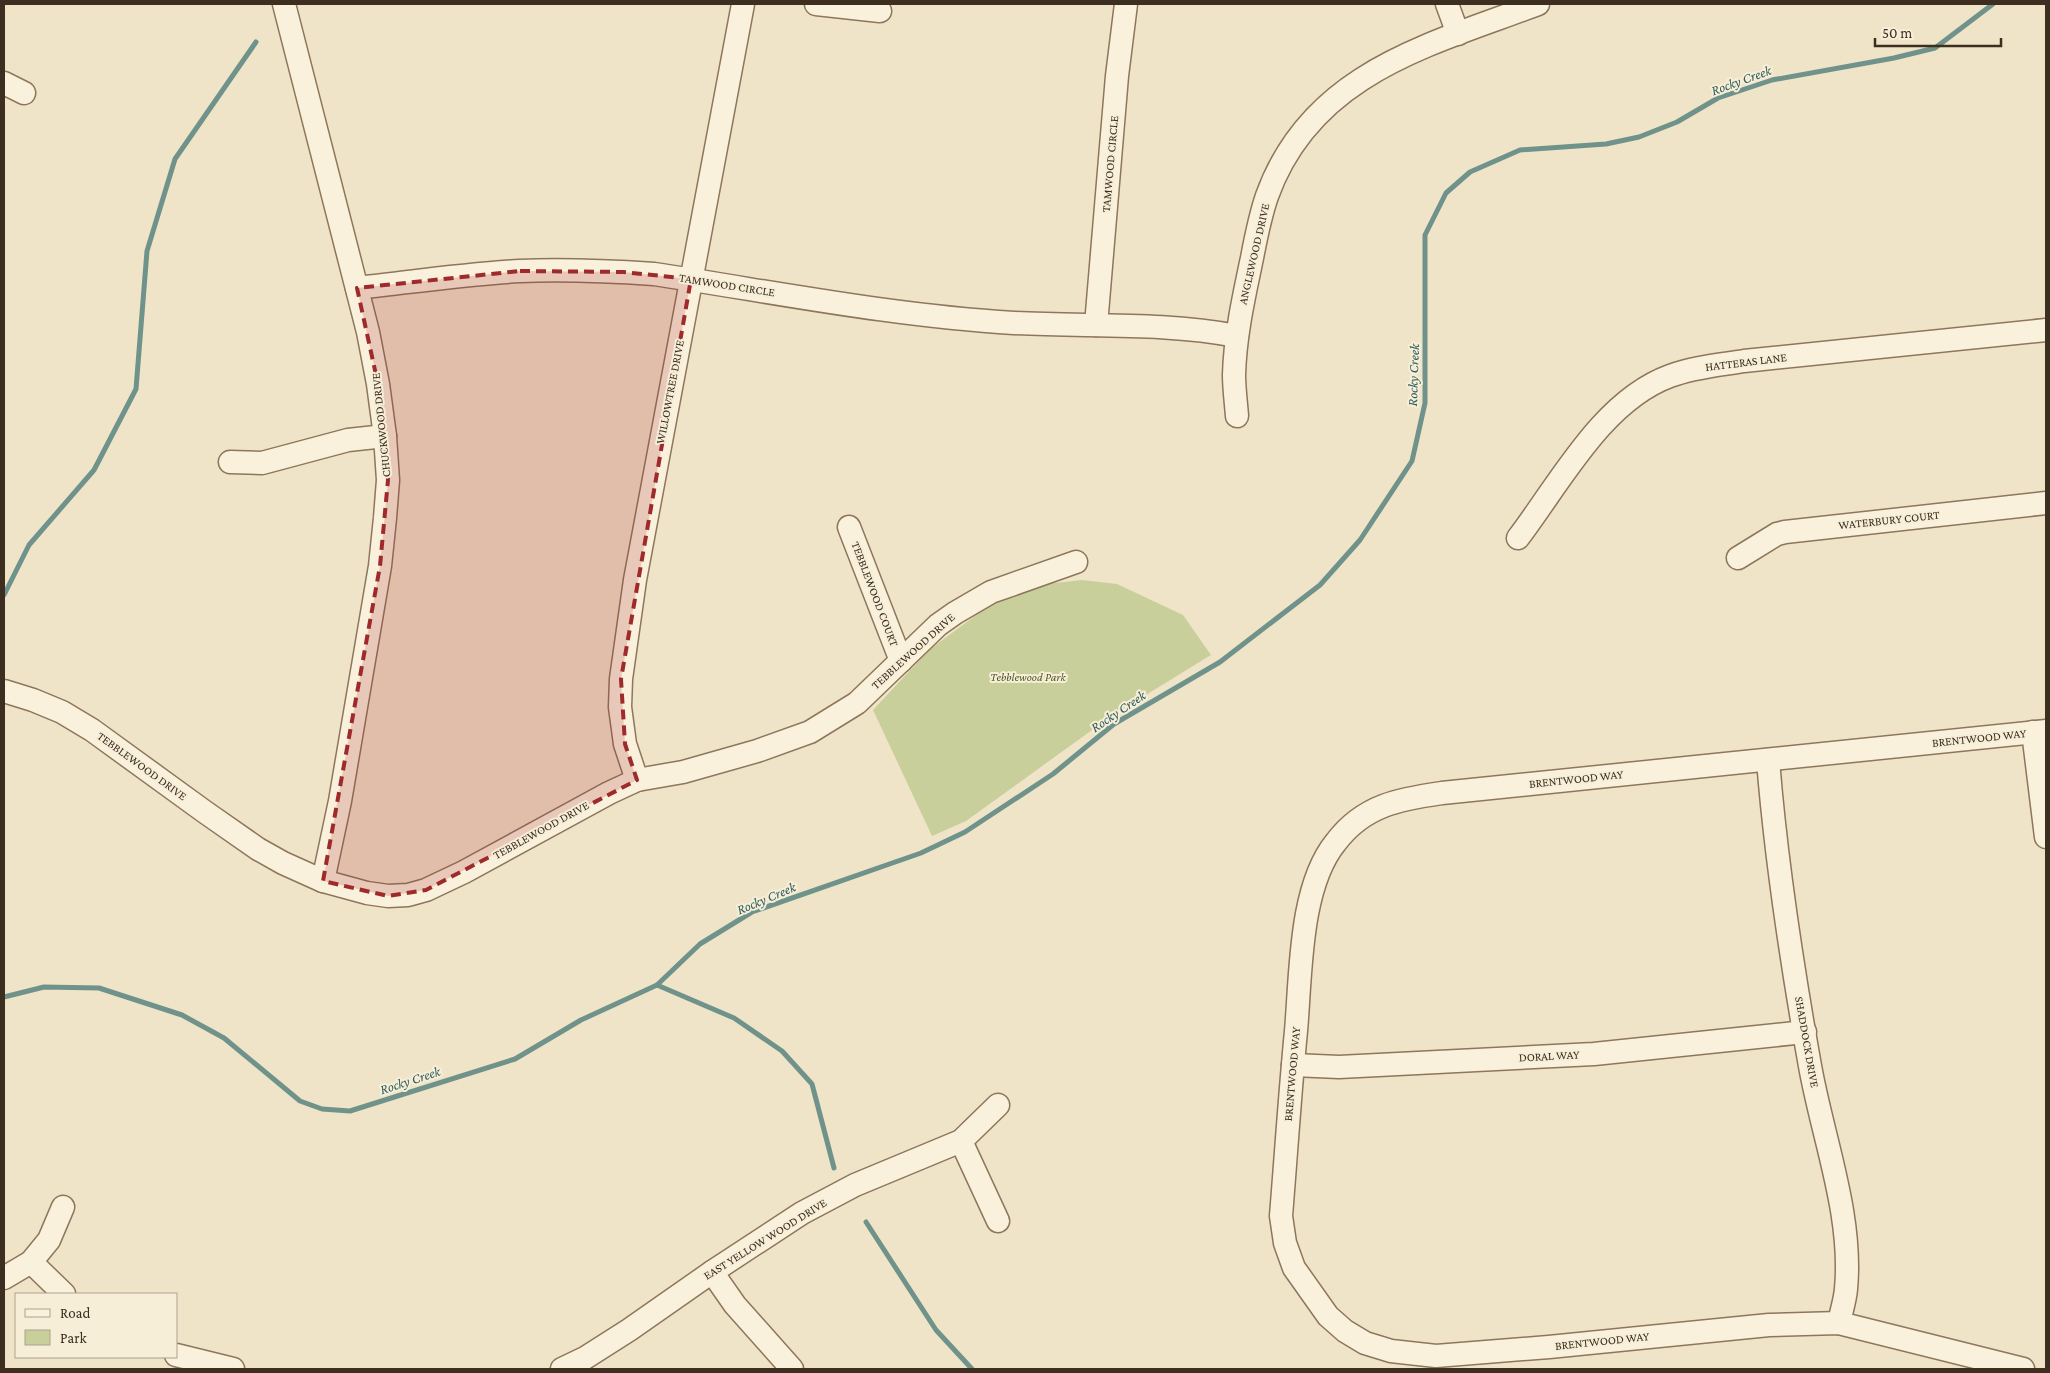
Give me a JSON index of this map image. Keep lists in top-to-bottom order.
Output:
{
  "streets": {
    "street": [
      "TAMWOOD CIRCLE",
      "ANGLEWOOD DRIVE",
      "HATTERAS LANE",
      "WILLOWTREE DRIVE",
      "CHUCKWOOD DRIVE",
      "WATERBURY COURT",
      "TEBBLEWOOD COURT",
      "TEBBLEWOOD DRIVE",
      "BRENTWOOD WAY",
      "SHADDOCK DRIVE",
      "DORAL WAY",
      "EAST YELLOW WOOD DRIVE"
    ]
  },
  "crossings": [
    ["TAMWOOD CIRCLE", "ANGLEWOOD DRIVE"],
    ["TAMWOOD CIRCLE", "WILLOWTREE DRIVE"],
    ["TAMWOOD CIRCLE", "CHUCKWOOD DRIVE"],
    ["WILLOWTREE DRIVE", "TEBBLEWOOD DRIVE"],
    ["CHUCKWOOD DRIVE", "TEBBLEWOOD DRIVE"],
    ["TEBBLEWOOD COURT", "TEBBLEWOOD DRIVE"],
    ["BRENTWOOD WAY", "SHADDOCK DRIVE"],
    ["BRENTWOOD WAY", "DORAL WAY"],
    ["SHADDOCK DRIVE", "DORAL WAY"]
  ],
  "water": ["Rocky Creek"],
  "parks": ["Tebblewood Park"],
  "legend": ["Road", "Park"],
  "scale_bar": "50 m"
}
